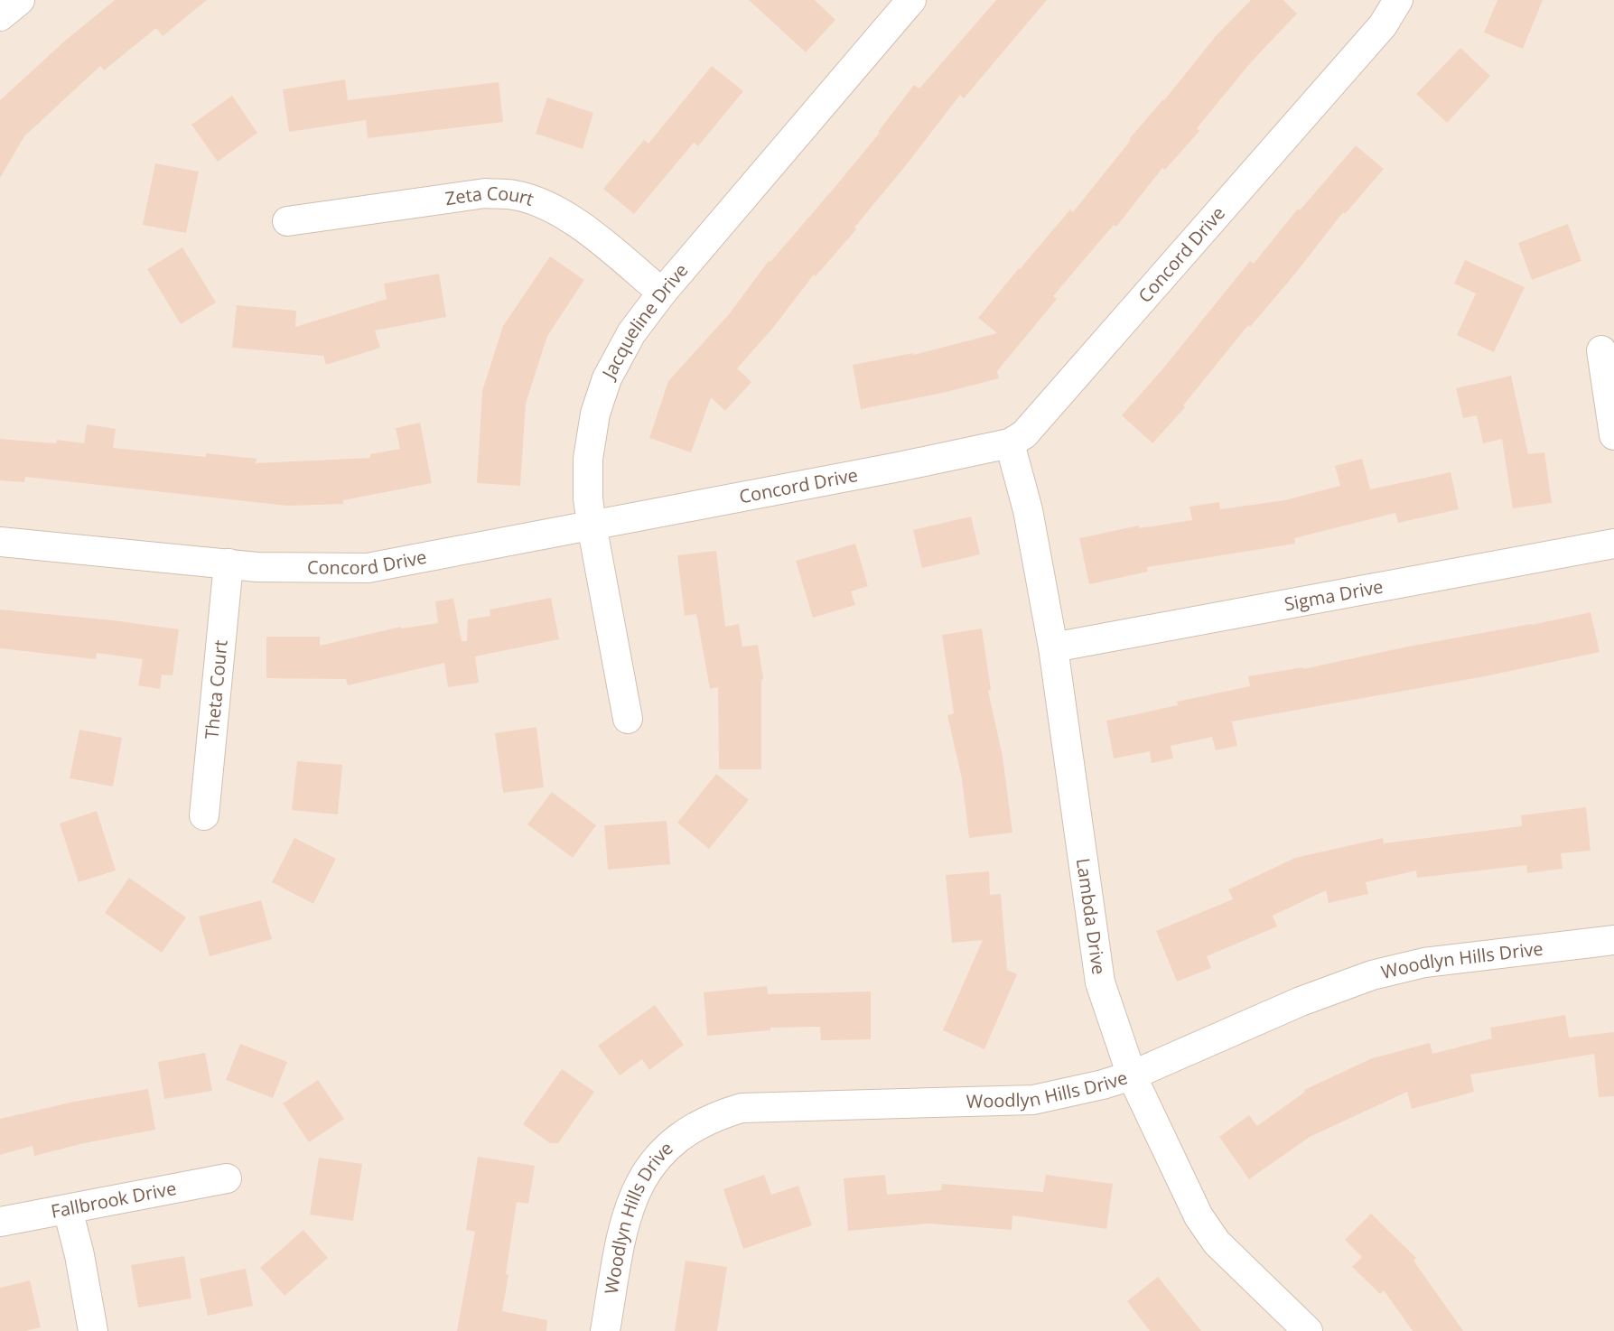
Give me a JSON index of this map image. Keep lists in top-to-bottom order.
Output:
{
  "streets": {
    "street": [
      "Zeta Court",
      "Concord Drive",
      "Jacqueline Drive",
      "Sigma Drive",
      "Theta Court",
      "Lambda Drive",
      "Woodlyn Hills Drive",
      "Fallbrook Drive"
    ]
  },
  "crossings": [
    ["Zeta Court", "Jacqueline Drive"],
    ["Concord Drive", "Jacqueline Drive"],
    ["Concord Drive", "Theta Court"],
    ["Concord Drive", "Lambda Drive"],
    ["Sigma Drive", "Lambda Drive"],
    ["Lambda Drive", "Woodlyn Hills Drive"]
  ]
}
